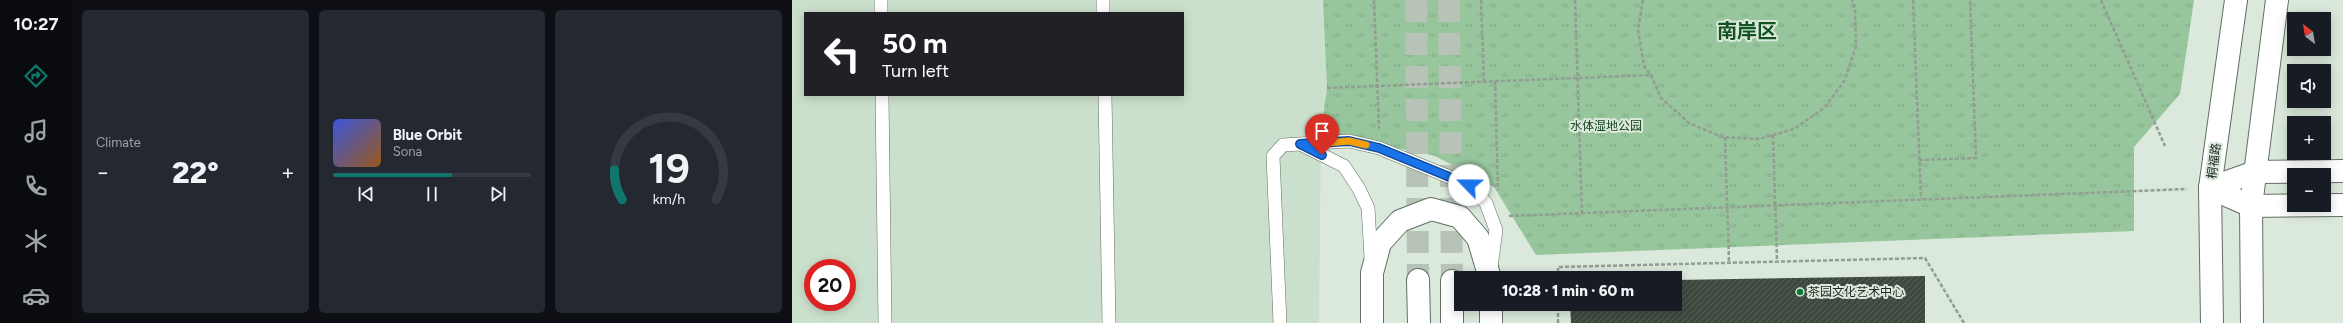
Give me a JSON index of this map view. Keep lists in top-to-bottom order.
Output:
{
  "streets": {
    "street": ["桐福路"]
  },
  "districts": ["南岸区"],
  "parks": ["水体湿地公园"],
  "places": ["茶园文化艺术中心"],
  "north": "top left",
  "page": {
    "tabs": "10:27",
    "tile": "Climate",
    "map_buttons": ["+", "−"],
    "turn": ["50 m", "Turn left"],
    "song": ["Blue Orbit", "Sona"],
    "heat": ["−", "22°", "+"],
    "limit": "20",
    "trip": "10:28 · 1 min · 60 m",
    "gauge": ["19", "km/h"]
  }
}
